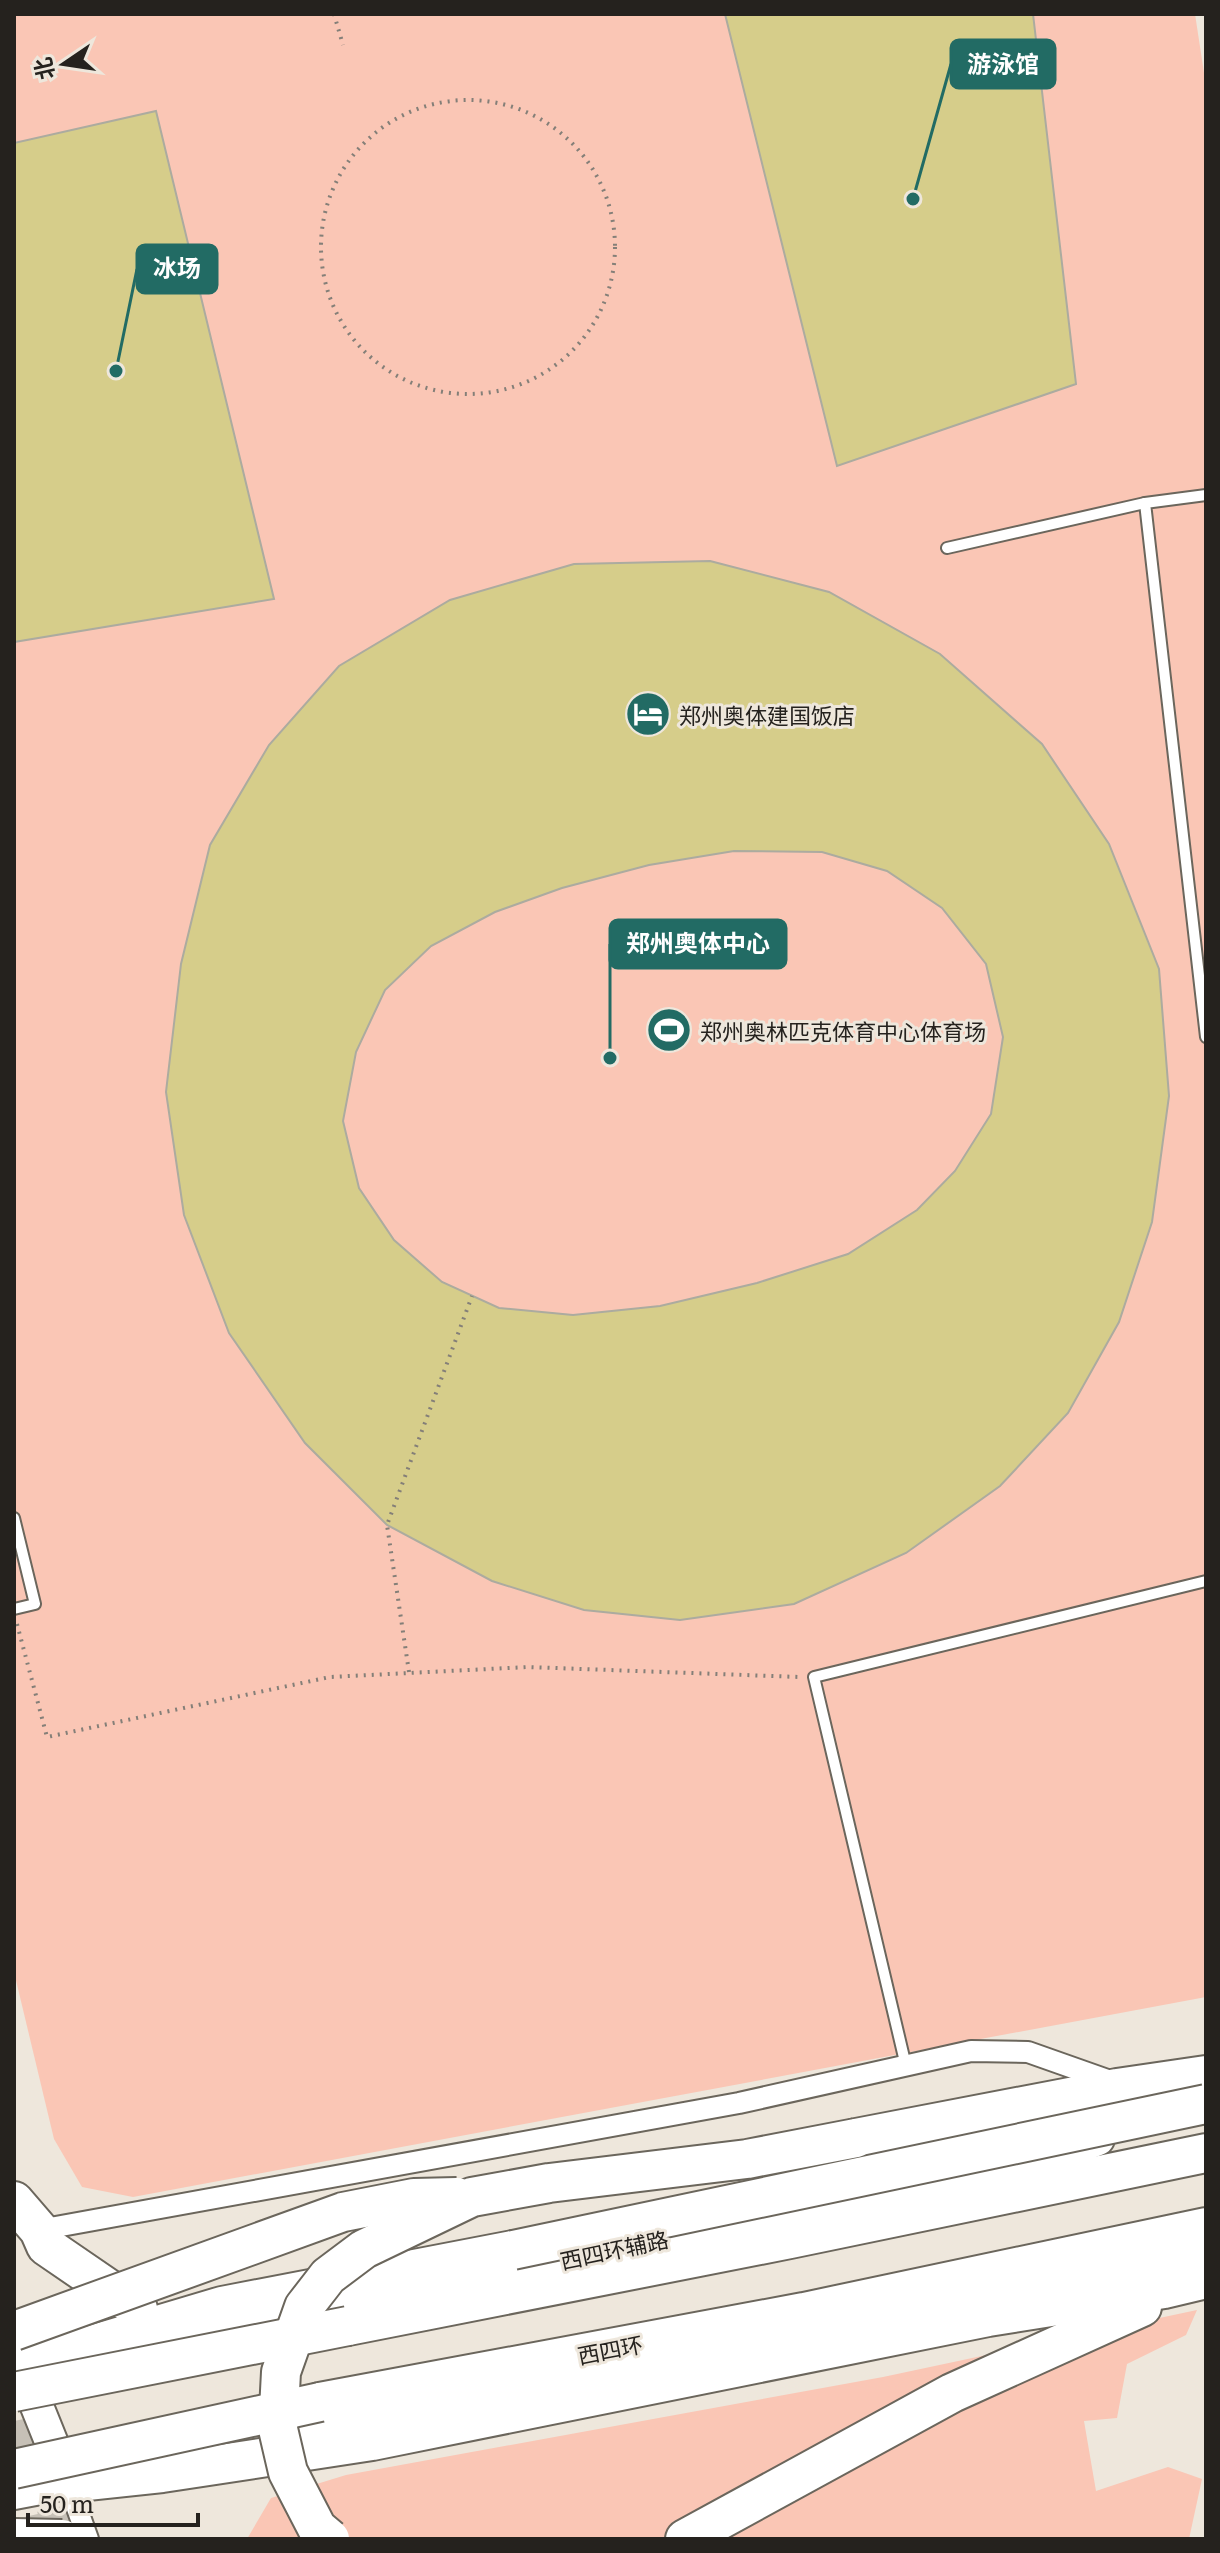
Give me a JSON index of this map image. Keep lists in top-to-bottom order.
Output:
{
  "streets": {
    "highway": ["西四环"],
    "main road": ["西四环辅路"]
  },
  "places": {
    "other": ["游泳馆", "冰场", "郑州奥体中心"],
    "hotel": ["郑州奥体建国饭店"],
    "sports": ["郑州奥林匹克体育中心体育场"]
  },
  "scale_bar": "50 m",
  "north": "left"
}
